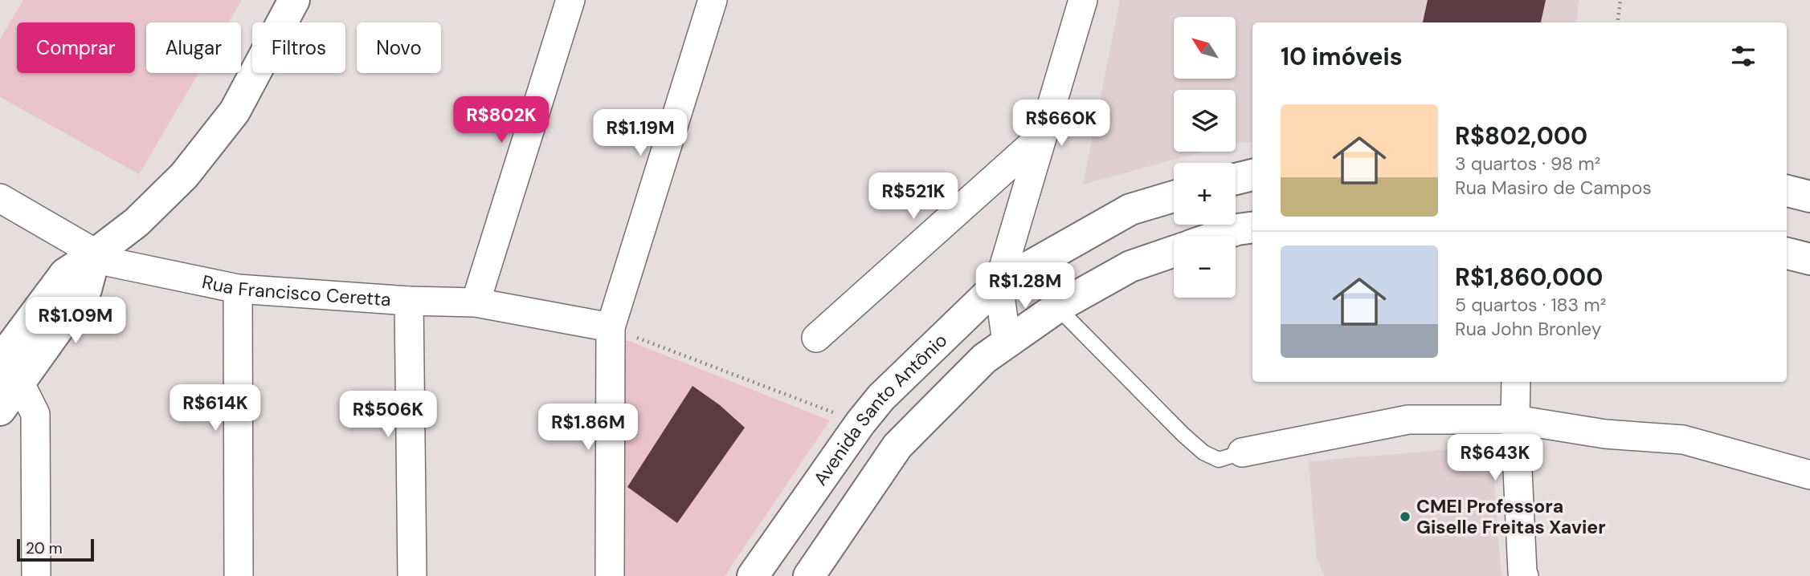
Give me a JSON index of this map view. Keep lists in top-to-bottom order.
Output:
{
  "streets": {
    "main road": ["Avenida Santo Antônio"],
    "street": ["Rua Francisco Ceretta"]
  },
  "places": ["CMEI Professora Giselle Freitas Xavier"],
  "scale_bar": "20 m",
  "north": "top left",
  "page": {
    "map_buttons": ["+", "−"],
    "chip": [
      "Comprar",
      "Alugar",
      "Filtros",
      "Novo"
    ],
    "heading": "10 imóveis",
    "list": [
      {
        "name": "R$802,000",
        "note": "3 quartos · 98 m² · Rua Masiro de Campos"
      },
      {
        "name": "R$1,860,000",
        "note": "5 quartos · 183 m² · Rua John Bronley"
      }
    ],
    "price": [
      "R$802K",
      "R$660K",
      "R$1.19M",
      "R$521K",
      "R$1.28M",
      "R$1.09M",
      "R$614K",
      "R$506K",
      "R$1.86M",
      "R$643K"
    ],
    "scale": "20 m"
  }
}
